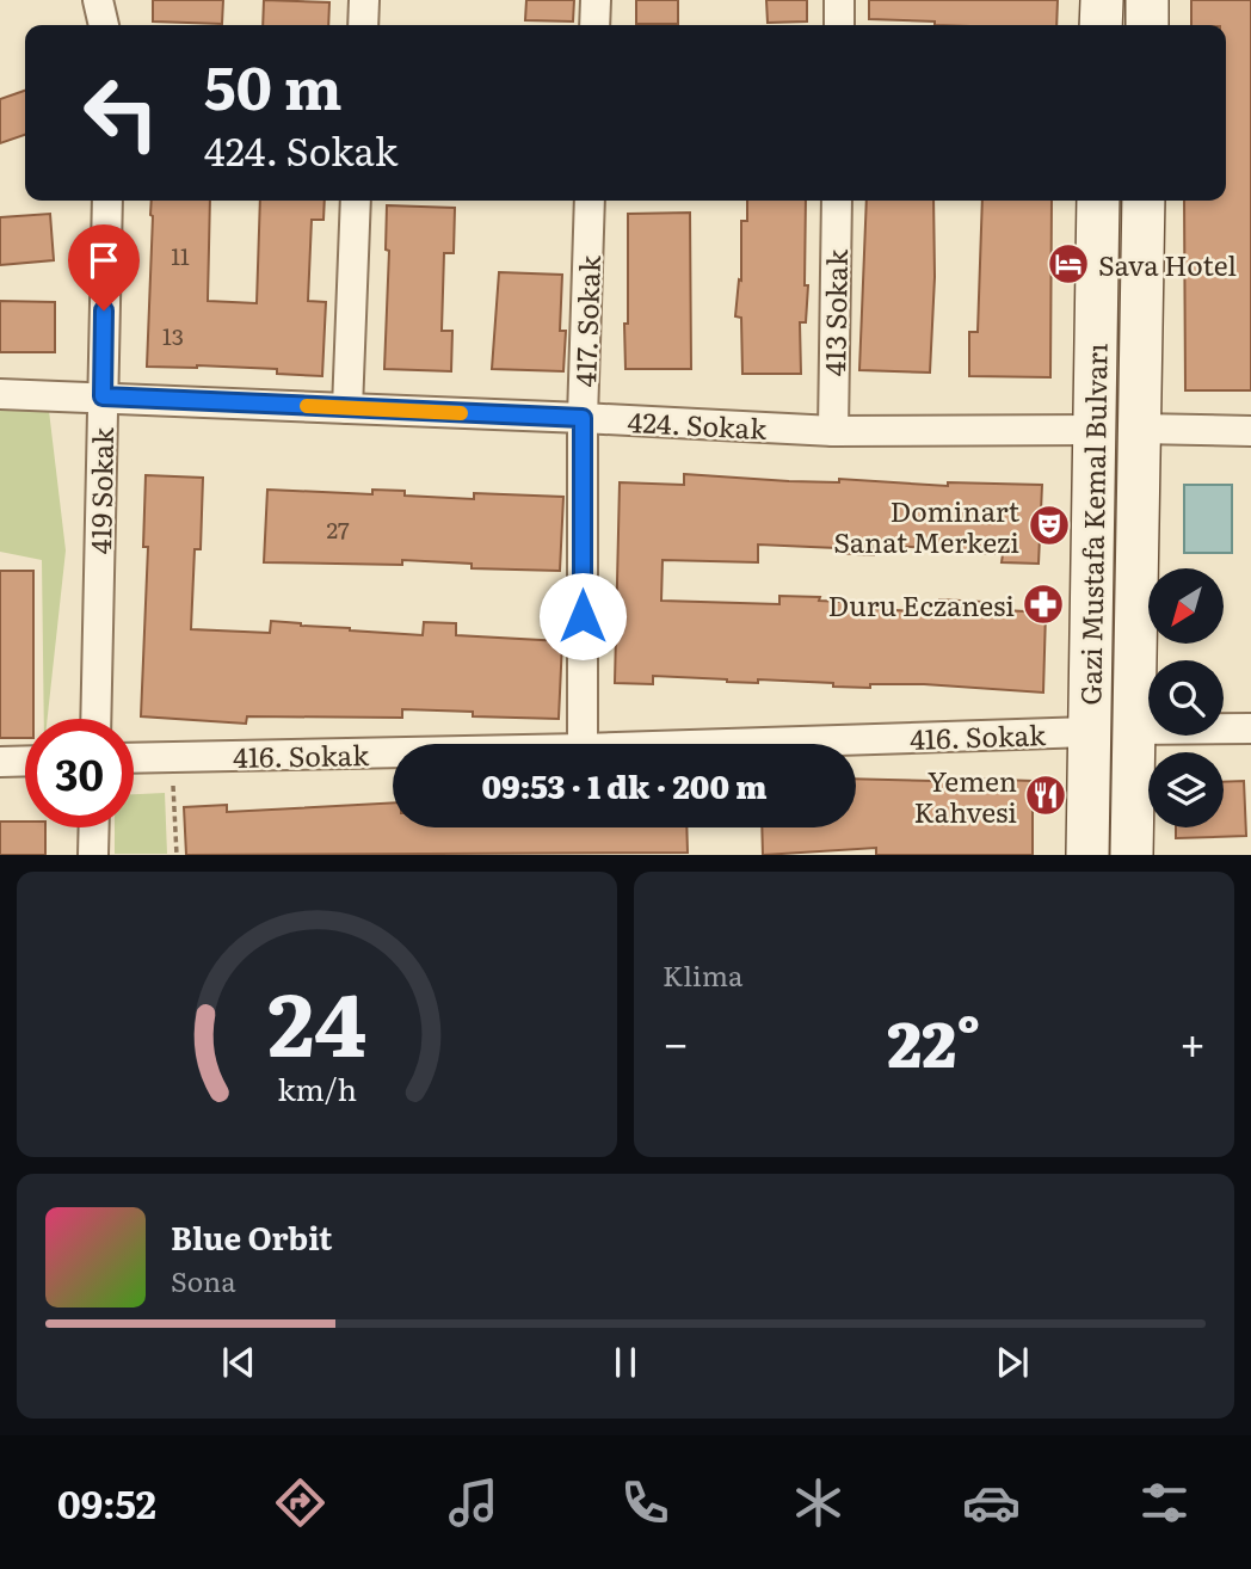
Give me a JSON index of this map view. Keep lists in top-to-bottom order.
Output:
{
  "streets": {
    "main road": ["Gazi Mustafa Kemal Bulvarı"],
    "street": [
      "413 Sokak",
      "417. Sokak",
      "424. Sokak",
      "419 Sokak",
      "416. Sokak"
    ]
  },
  "crossings": [
    ["413 Sokak", "424. Sokak"],
    ["417. Sokak", "424. Sokak"],
    ["424. Sokak", "419 Sokak"],
    ["424. Sokak", "Gazi Mustafa Kemal Bulvarı"],
    ["Gazi Mustafa Kemal Bulvarı", "416. Sokak"]
  ],
  "places": {
    "hotel": ["Sava Hotel"],
    "theatre": ["Dominart Sanat Merkezi"],
    "pharmacy": ["Duru Eczanesi"],
    "restaurant": ["Yemen Kahvesi"]
  },
  "house_numbers": ["11", "13", "27"],
  "north": "bottom left",
  "page": {
    "turn": ["50 m", "424. Sokak"],
    "limit": "30",
    "trip": "09:53 · 1 dk · 200 m",
    "tile": "Klima",
    "heat": ["−", "22°", "+"],
    "song": ["Blue Orbit", "Sona"],
    "tabs": "09:52",
    "gauge": ["24", "km/h"]
  }
}
